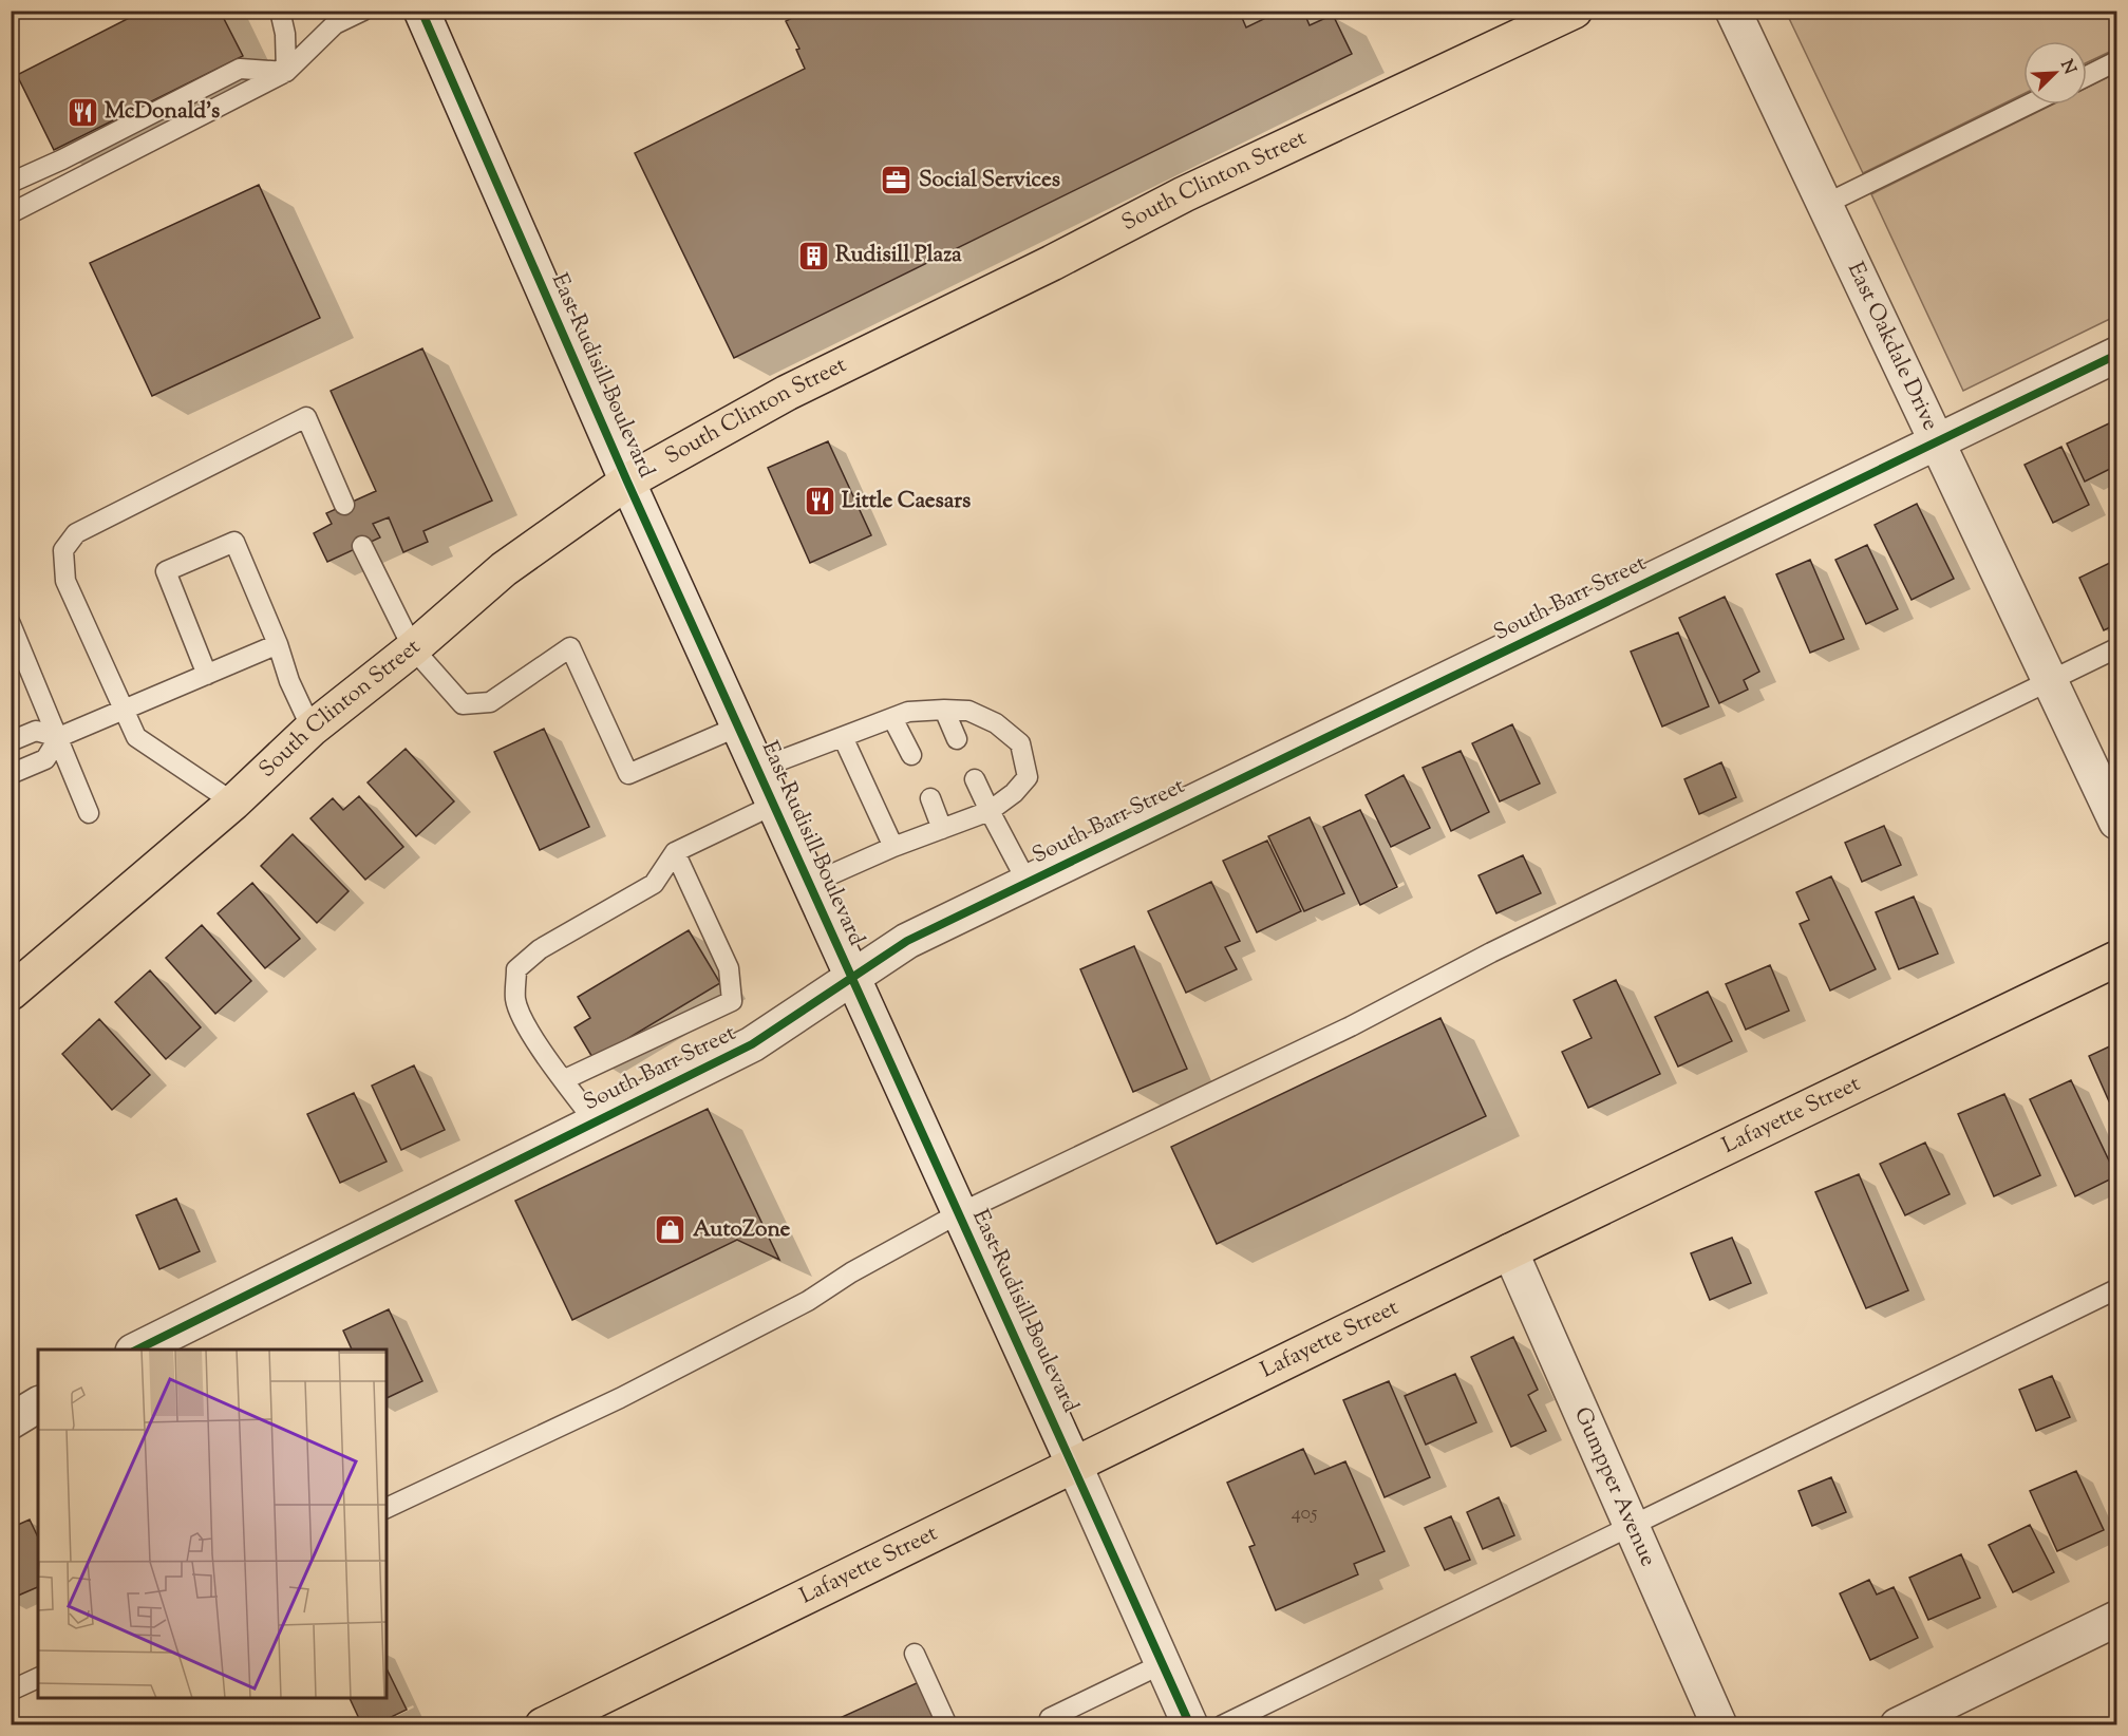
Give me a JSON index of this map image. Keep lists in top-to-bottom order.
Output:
{
  "streets": {
    "highway": ["South Clinton Street", "Lafayette Street"],
    "street": [
      "East Oakdale Drive",
      "East Rudisill Boulevard",
      "South Barr Street",
      "Gumpper Avenue"
    ]
  },
  "crossings": [
    ["South Clinton Street", "East Rudisill Boulevard"],
    ["East Oakdale Drive", "South Barr Street"],
    ["East Rudisill Boulevard", "South Barr Street"],
    ["East Rudisill Boulevard", "Lafayette Street"],
    ["Lafayette Street", "Gumpper Avenue"]
  ],
  "places": {
    "restaurant": ["McDonald's", "Little Caesars"],
    "office": ["Social Services"],
    "building": ["Rudisill Plaza"],
    "shop": ["AutoZone"]
  },
  "house_numbers": ["405"],
  "north": "top right"
}
